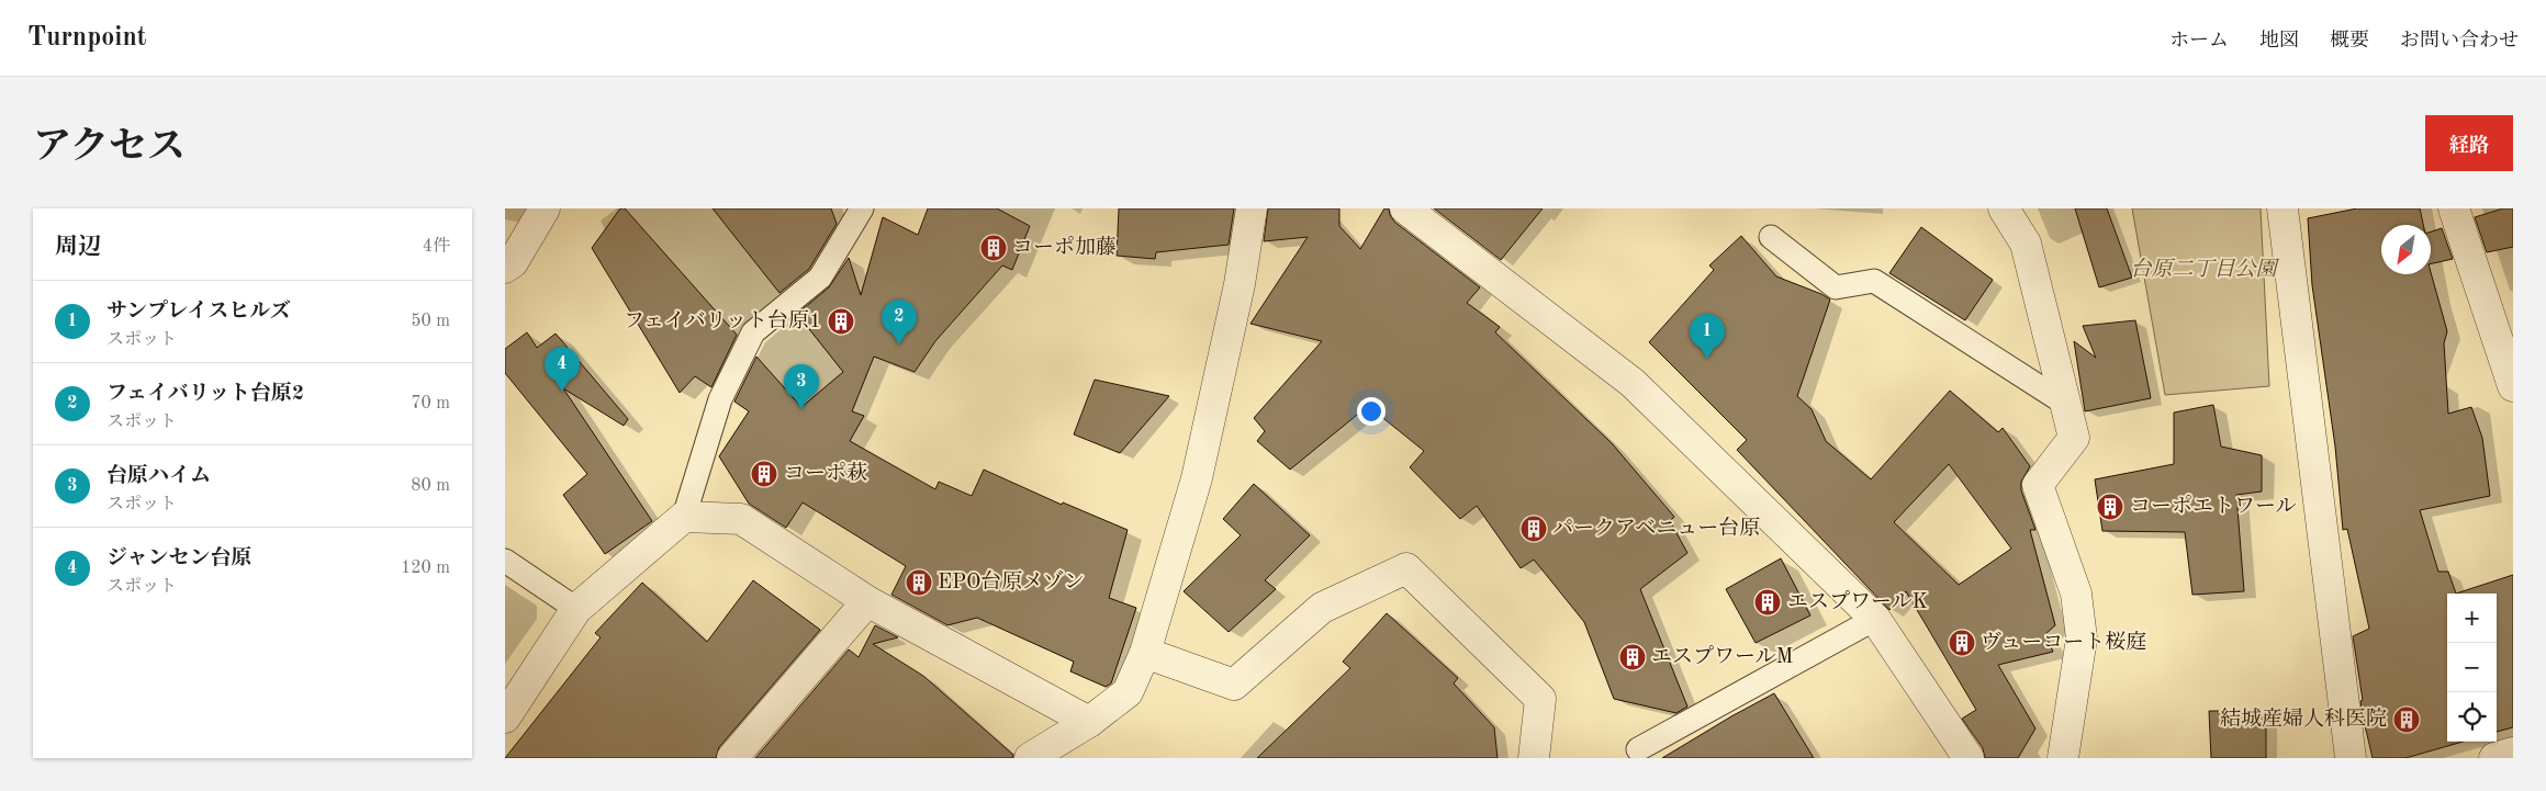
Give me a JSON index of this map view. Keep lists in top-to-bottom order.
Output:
{
  "parks": ["台原二丁目公園"],
  "places": {
    "building": [
      "コーポ加藤",
      "フェイバリット台原1",
      "コーポ萩",
      "コーポエトワール",
      "パークアベニュー台原",
      "EPO台原メゾン",
      "エスプワールK",
      "ヴューコート桜庭",
      "エスプワールM",
      "結城産婦人科医院"
    ]
  },
  "north": "bottom left",
  "page": {
    "header": "Turnpoint",
    "nav": [
      "ホーム",
      "地図",
      "概要",
      "お問い合わせ"
    ],
    "title": "アクセス",
    "buttons": "経路",
    "heading": ["周辺", "4件"],
    "list": [
      {
        "mark": "1",
        "name": "サンプレイスヒルズ",
        "note": "スポット",
        "value": "50 m"
      },
      {
        "mark": "2",
        "name": "フェイバリット台原2",
        "note": "スポット",
        "value": "70 m"
      },
      {
        "mark": "3",
        "name": "台原ハイム",
        "note": "スポット",
        "value": "80 m"
      },
      {
        "mark": "4",
        "name": "ジャンセン台原",
        "note": "スポット",
        "value": "120 m"
      }
    ],
    "pins": [
      "2",
      "1",
      "4",
      "3"
    ],
    "map_buttons": ["+", "−"]
  }
}
